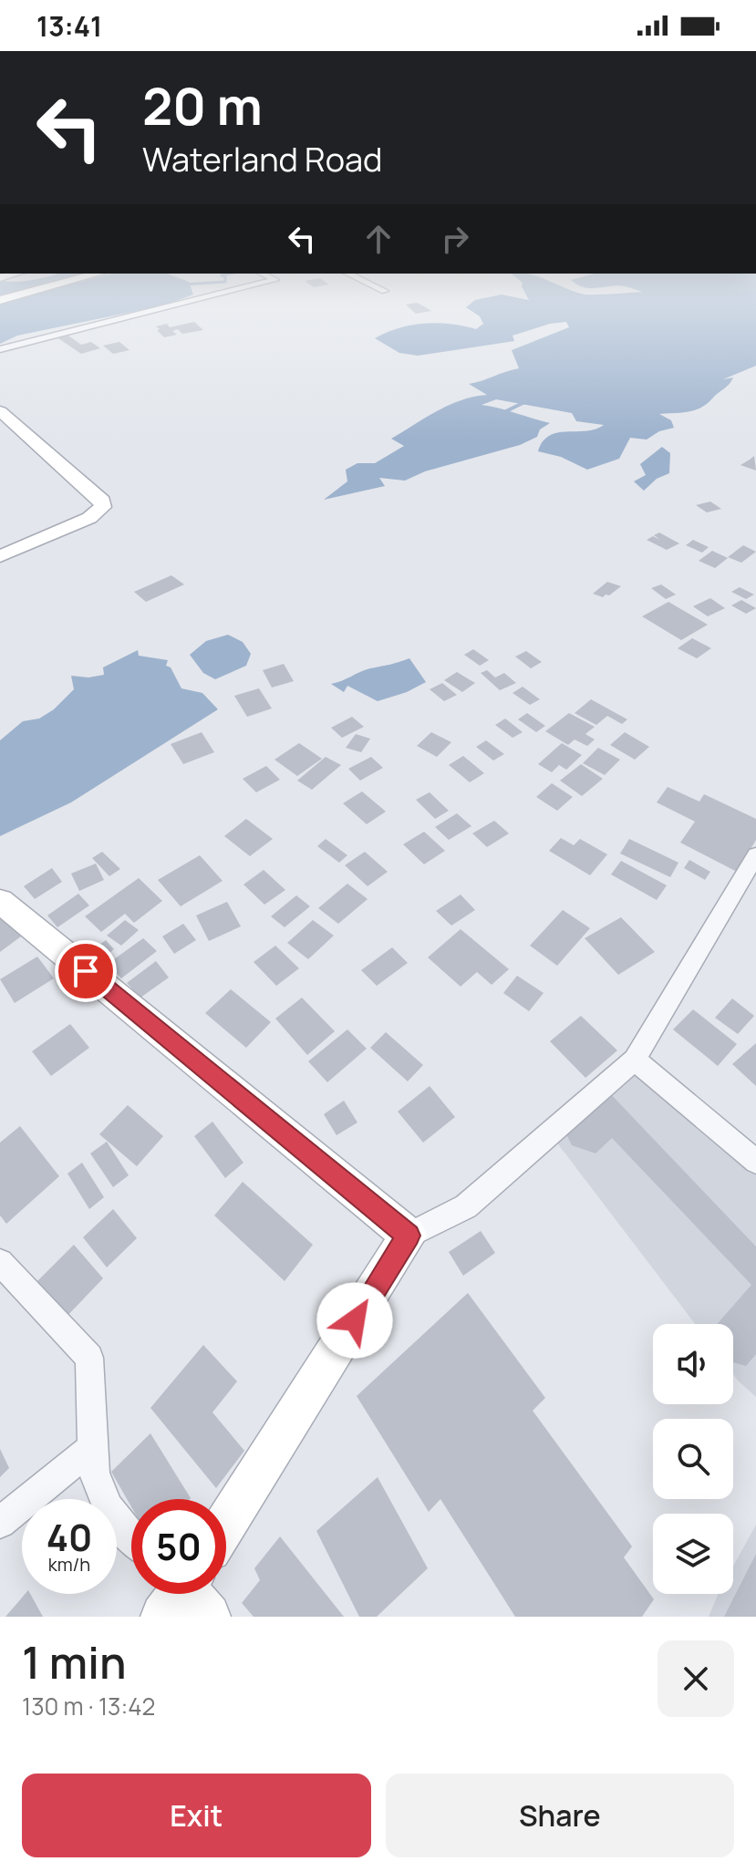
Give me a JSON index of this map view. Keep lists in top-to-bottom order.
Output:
{
  "page": {
    "status": "13:41",
    "turn": ["20 m", "Waterland Road"],
    "speed": "40 km/h",
    "limit": "50",
    "heading": ["1 min", "130 m · 13:42"],
    "buttons": ["Exit", "Share"]
  }
}
